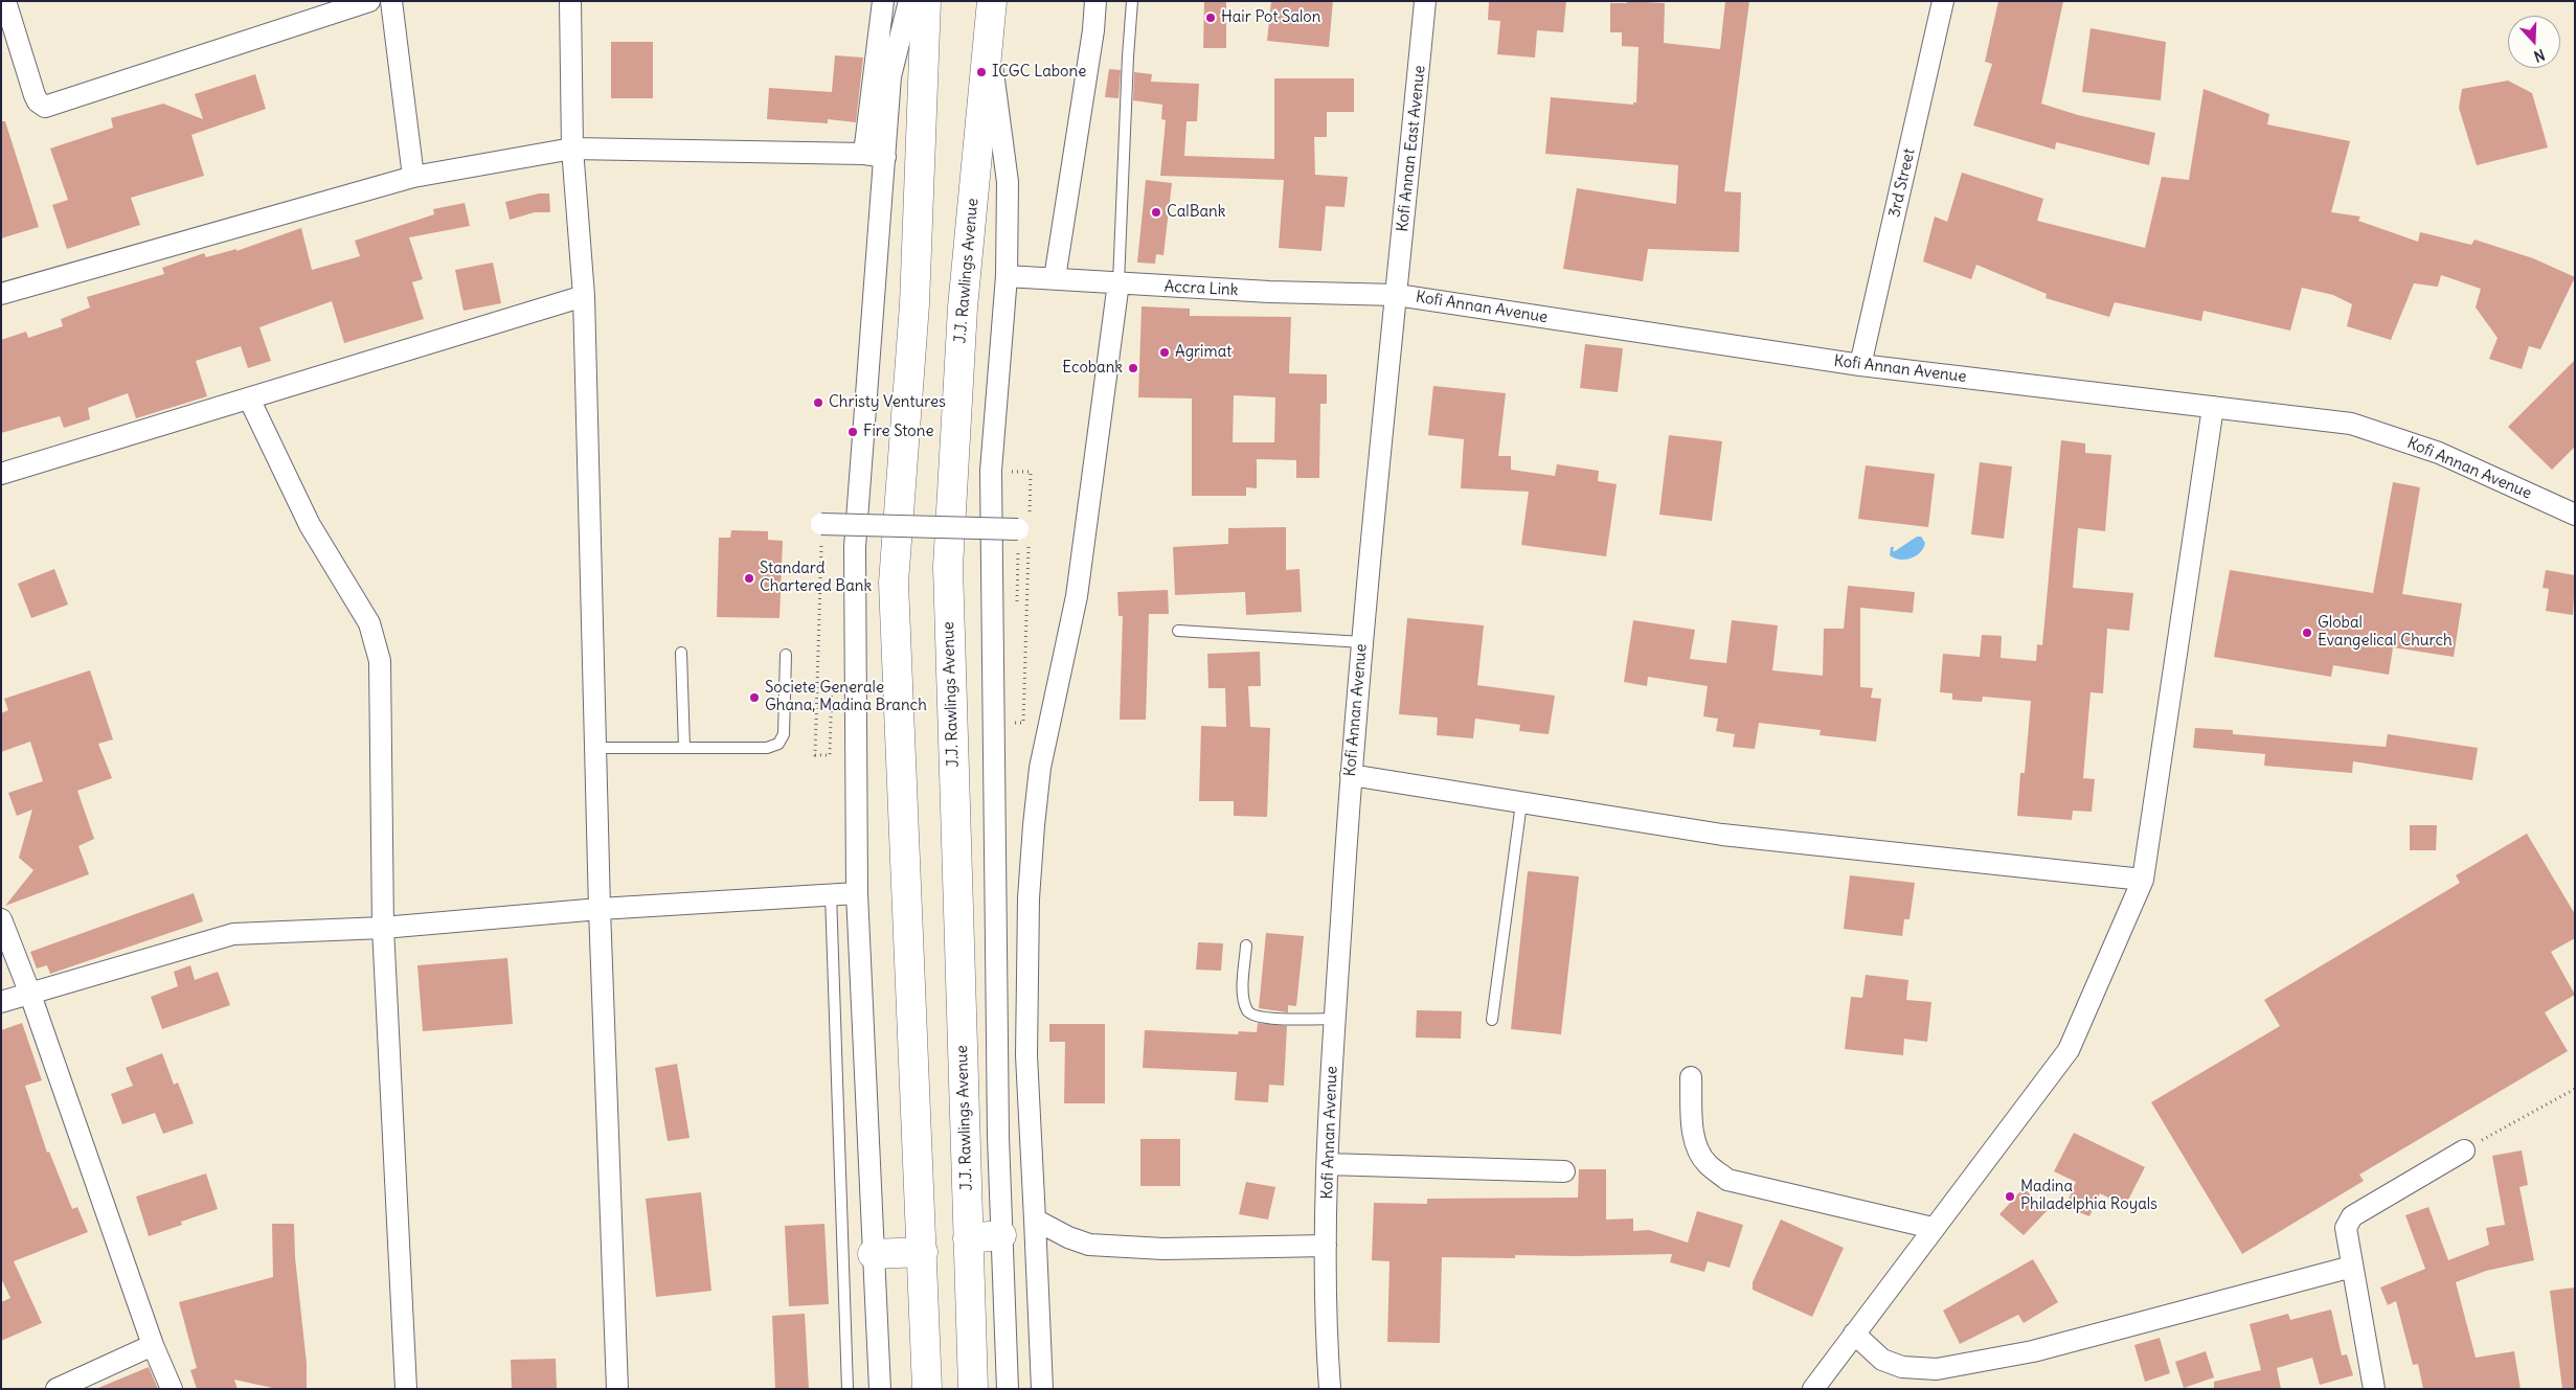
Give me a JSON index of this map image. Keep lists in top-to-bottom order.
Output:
{
  "streets": {
    "highway": ["J.J. Rawlings Avenue"],
    "street": [
      "Kofi Annan East Avenue",
      "3rd Street",
      "Accra Link",
      "Kofi Annan Avenue"
    ]
  },
  "crossings": [
    ["Kofi Annan East Avenue", "Accra Link"],
    ["Kofi Annan East Avenue", "Kofi Annan Avenue"],
    ["3rd Street", "Kofi Annan Avenue"],
    ["Accra Link", "Kofi Annan Avenue"]
  ],
  "places": [
    "Hair Pot Salon",
    "ICGC Labone",
    "CalBank",
    "Agrimat",
    "Ecobank",
    "Christy Ventures",
    "Fire Stone",
    "Standard Chartered Bank",
    "Global Evangelical Church",
    "Societe Generale Ghana, Madina Branch",
    "Madina Philadelphia Royals"
  ],
  "north": "bottom"
}
